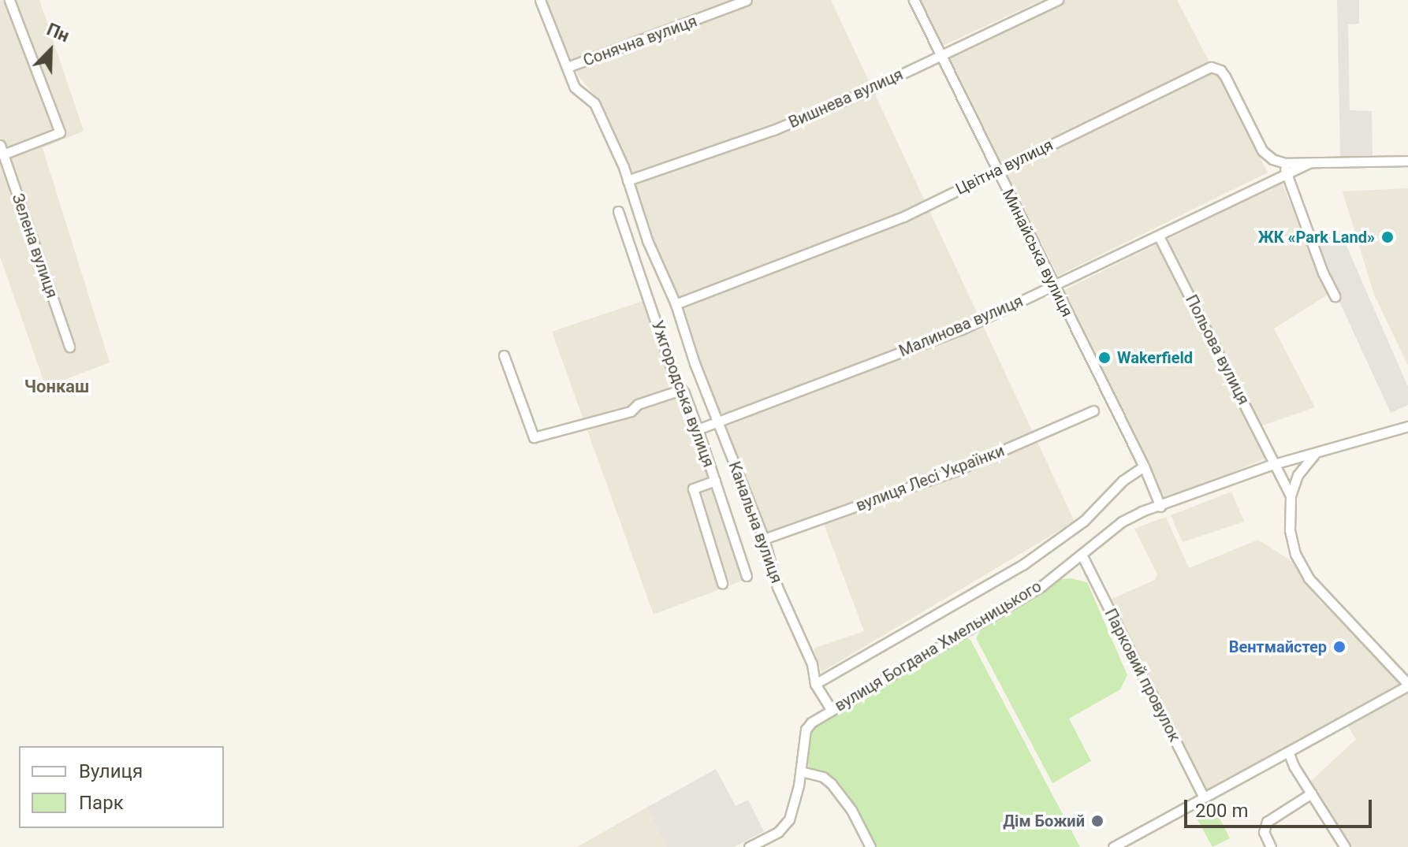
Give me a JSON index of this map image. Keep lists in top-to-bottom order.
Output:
{
  "streets": {
    "street": [
      "Сонячна вулиця",
      "Вишнева вулиця",
      "Цвітна вулиця",
      "Зелена вулиця",
      "Минайська вулиця",
      "Малинова вулиця",
      "Польова вулиця",
      "Ужгородська вулиця",
      "вулиця Лесі Українки",
      "Канальна вулиця",
      "вулиця Богдана Хмельницького",
      "Парковий провулок"
    ]
  },
  "crossings": [
    ["Сонячна вулиця", "Канальна вулиця"],
    ["Вишнева вулиця", "Минайська вулиця"],
    ["Вишнева вулиця", "Канальна вулиця"],
    ["Цвітна вулиця", "Минайська вулиця"],
    ["Цвітна вулиця", "Канальна вулиця"],
    ["Минайська вулиця", "Малинова вулиця"],
    ["Минайська вулиця", "вулиця Богдана Хмельницького"],
    ["Малинова вулиця", "Польова вулиця"],
    ["Малинова вулиця", "Ужгородська вулиця"],
    ["Малинова вулиця", "Канальна вулиця"],
    ["Польова вулиця", "вулиця Богдана Хмельницького"],
    ["вулиця Лесі Українки", "Канальна вулиця"],
    ["Канальна вулиця", "вулиця Богдана Хмельницького"],
    ["вулиця Богдана Хмельницького", "Парковий провулок"]
  ],
  "districts": ["Чонкаш"],
  "places": [
    "ЖК «Park Land»",
    "Wakerfield",
    "Вентмайстер",
    "Дім Божий"
  ],
  "legend": ["Вулиця", "Парк"],
  "scale_bar": "200 m",
  "north": "top right"
}
